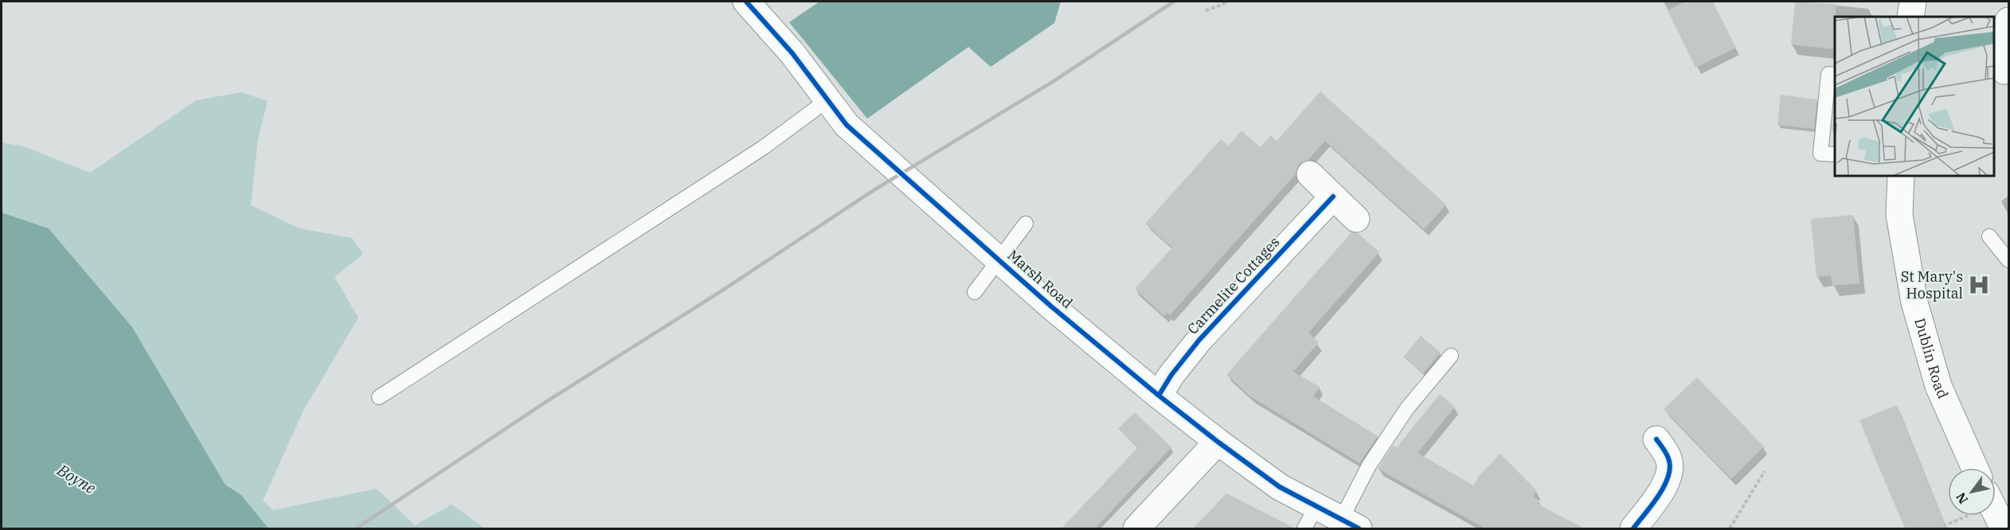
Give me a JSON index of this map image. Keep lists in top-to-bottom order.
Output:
{
  "streets": {
    "main road": ["Marsh Road", "Carmelite Cottages", "Dublin Road"]
  },
  "crossings": [
    ["Marsh Road", "Carmelite Cottages"]
  ],
  "water": ["Boyne"],
  "places": {
    "hospital": ["St Mary's Hospital"]
  },
  "north": "bottom left"
}
